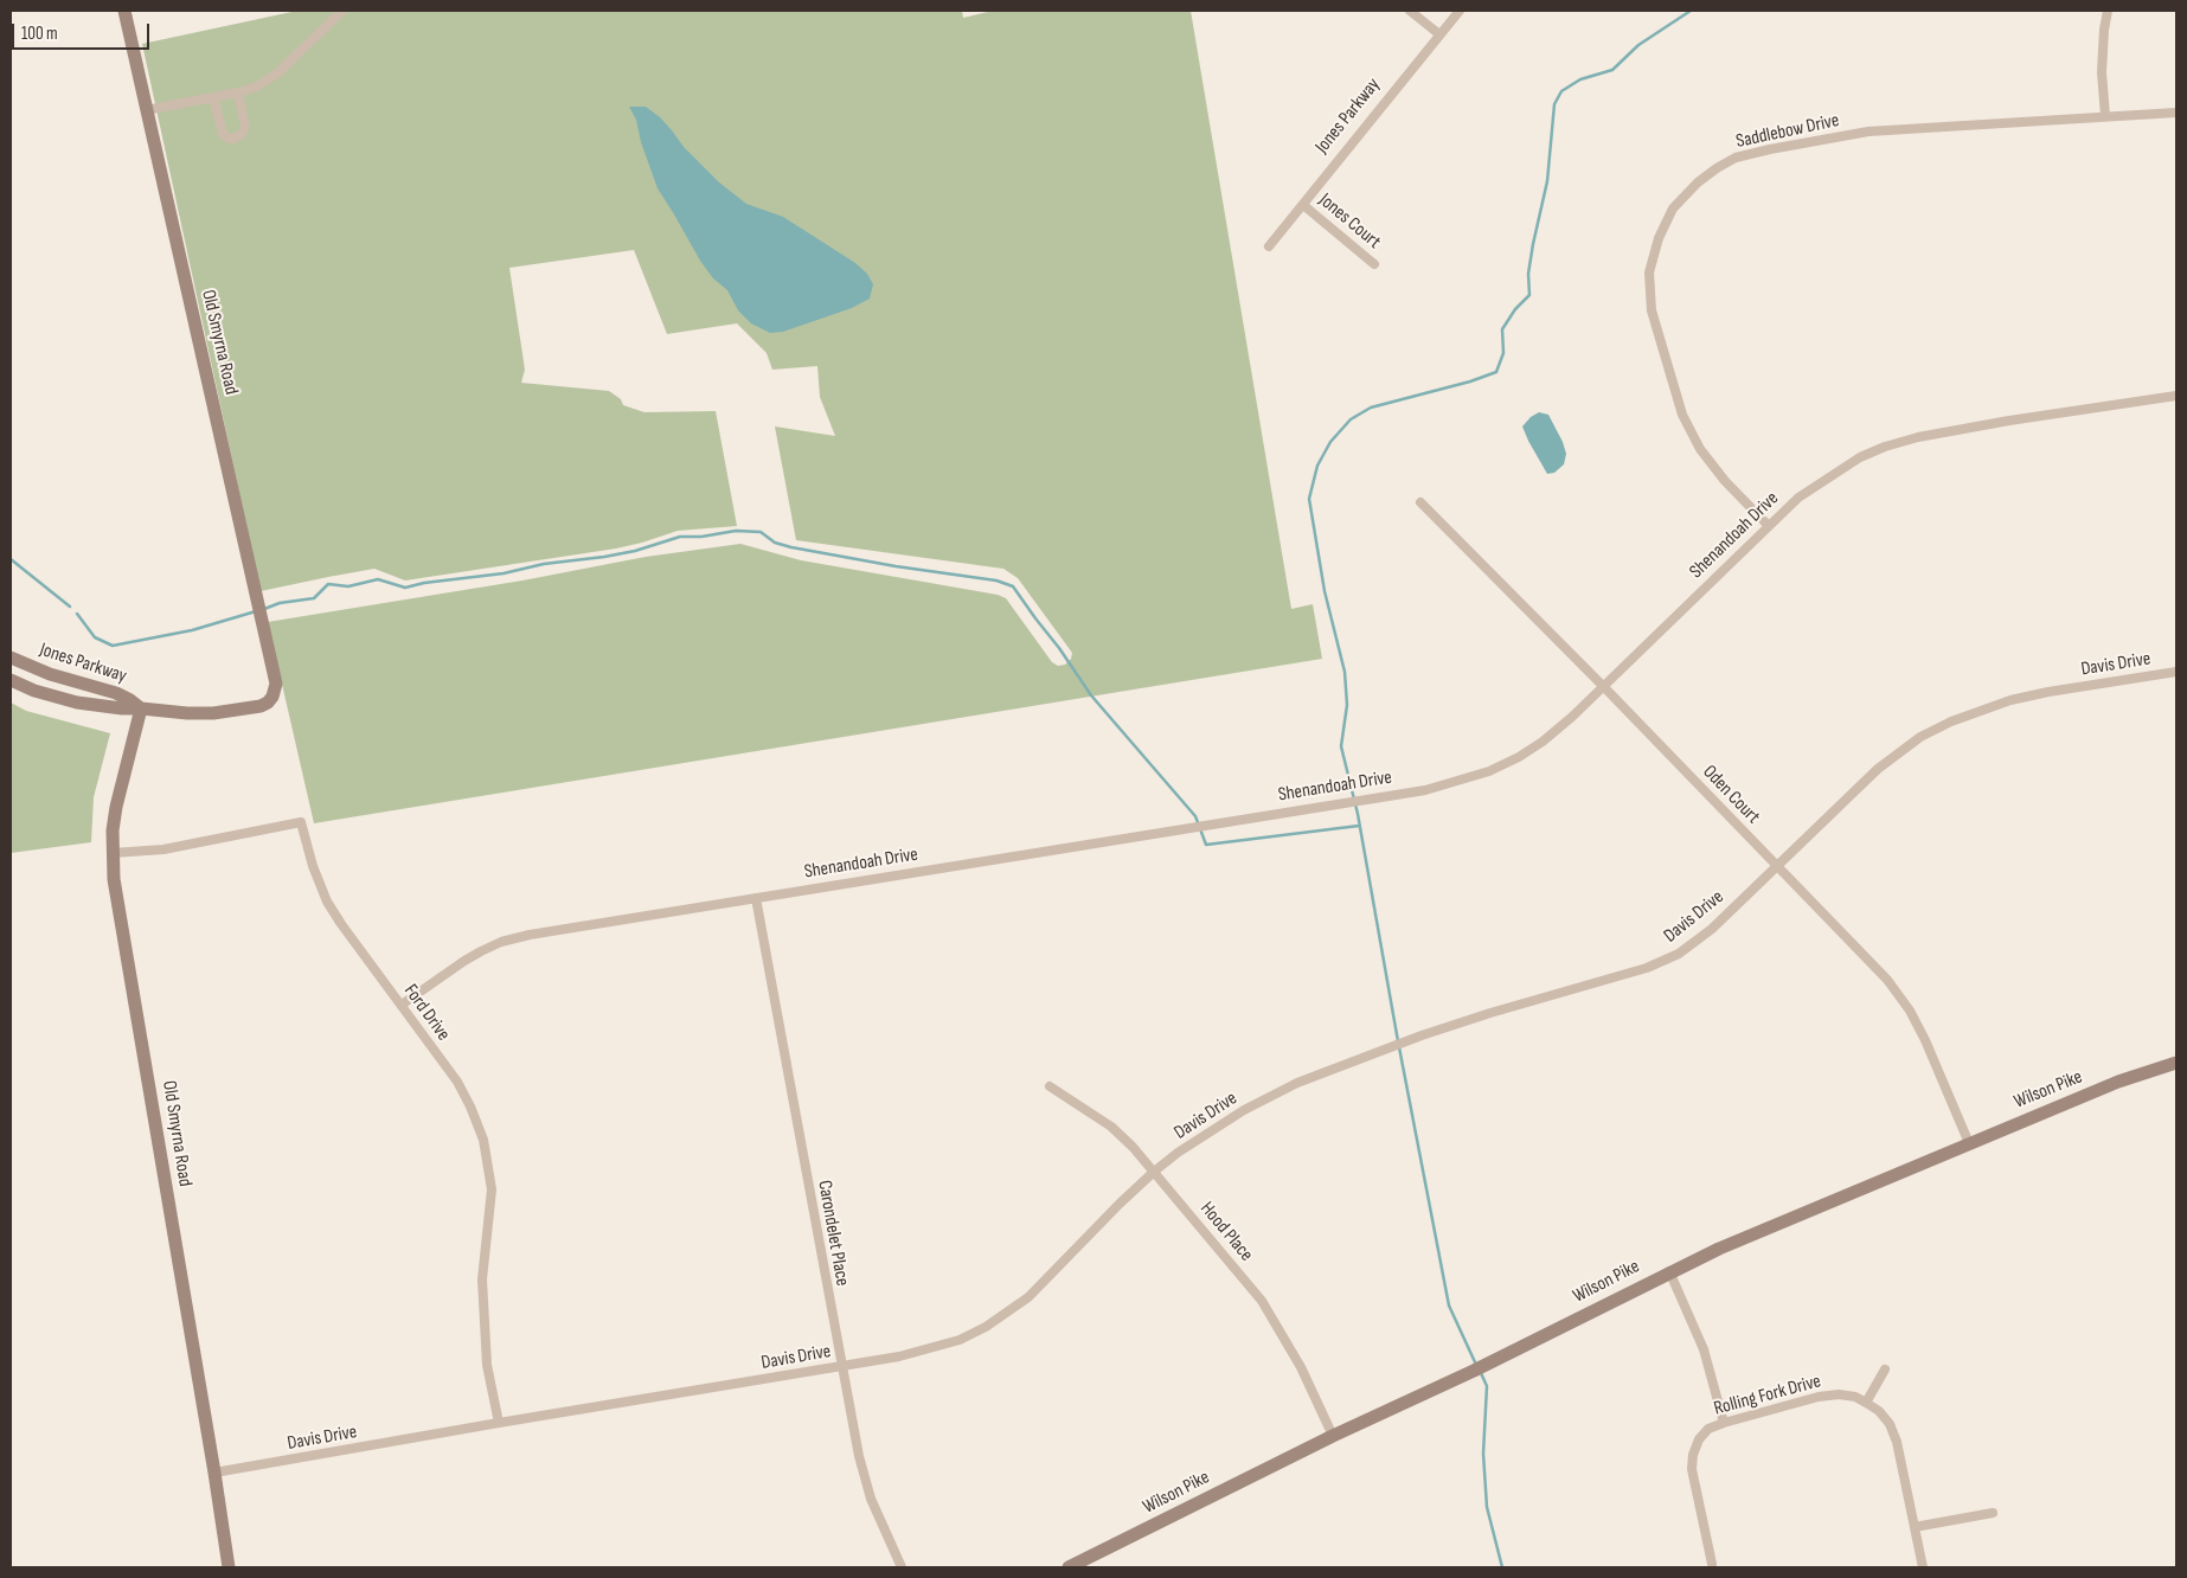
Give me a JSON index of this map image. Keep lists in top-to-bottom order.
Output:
{
  "streets": {
    "street": [
      "Jones Parkway",
      "Saddlebow Drive",
      "Jones Court",
      "Old Smyrna Road",
      "Shenandoah Drive",
      "Davis Drive",
      "Oden Court",
      "Ford Drive",
      "Wilson Pike",
      "Hood Place",
      "Carondelet Place",
      "Rolling Fork Drive"
    ]
  },
  "crossings": [
    ["Jones Parkway", "Jones Court"],
    ["Jones Parkway", "Old Smyrna Road"],
    ["Saddlebow Drive", "Shenandoah Drive"],
    ["Old Smyrna Road", "Davis Drive"],
    ["Old Smyrna Road", "Ford Drive"],
    ["Shenandoah Drive", "Oden Court"],
    ["Shenandoah Drive", "Ford Drive"],
    ["Shenandoah Drive", "Carondelet Place"],
    ["Davis Drive", "Oden Court"],
    ["Davis Drive", "Ford Drive"],
    ["Davis Drive", "Hood Place"],
    ["Davis Drive", "Carondelet Place"],
    ["Oden Court", "Wilson Pike"],
    ["Wilson Pike", "Hood Place"]
  ],
  "scale_bar": "100 m"
}
